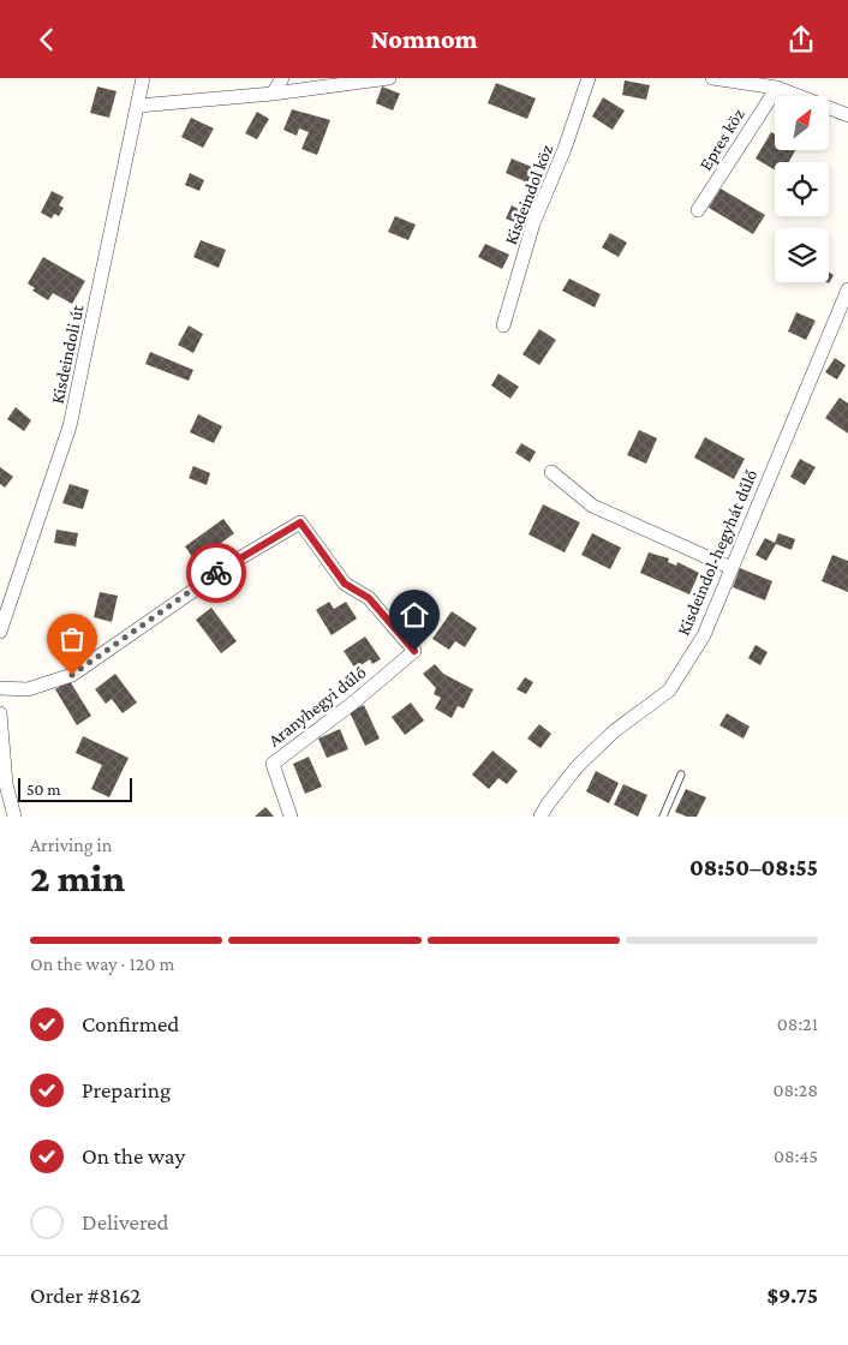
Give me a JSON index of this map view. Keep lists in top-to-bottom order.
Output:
{
  "streets": {
    "street": [
      "Epres köz",
      "Kisdeindol köz",
      "Kisdeindoli út",
      "Kisdeindol-hegyhát dűlő",
      "Aranyhegyi dűlő"
    ]
  },
  "scale_bar": "50 m",
  "north": "top right",
  "page": {
    "header": "Nomnom",
    "scale": "50 m",
    "heading": ["2 min", "Arriving in", "08:50–08:55"],
    "panel": ["Order #8162", "$9.75"],
    "bar": "On the way · 120 m",
    "list": [
      ["Confirmed", "08:21"],
      ["Preparing", "08:28"],
      ["On the way", "08:45"],
      "Delivered"
    ]
  }
}
